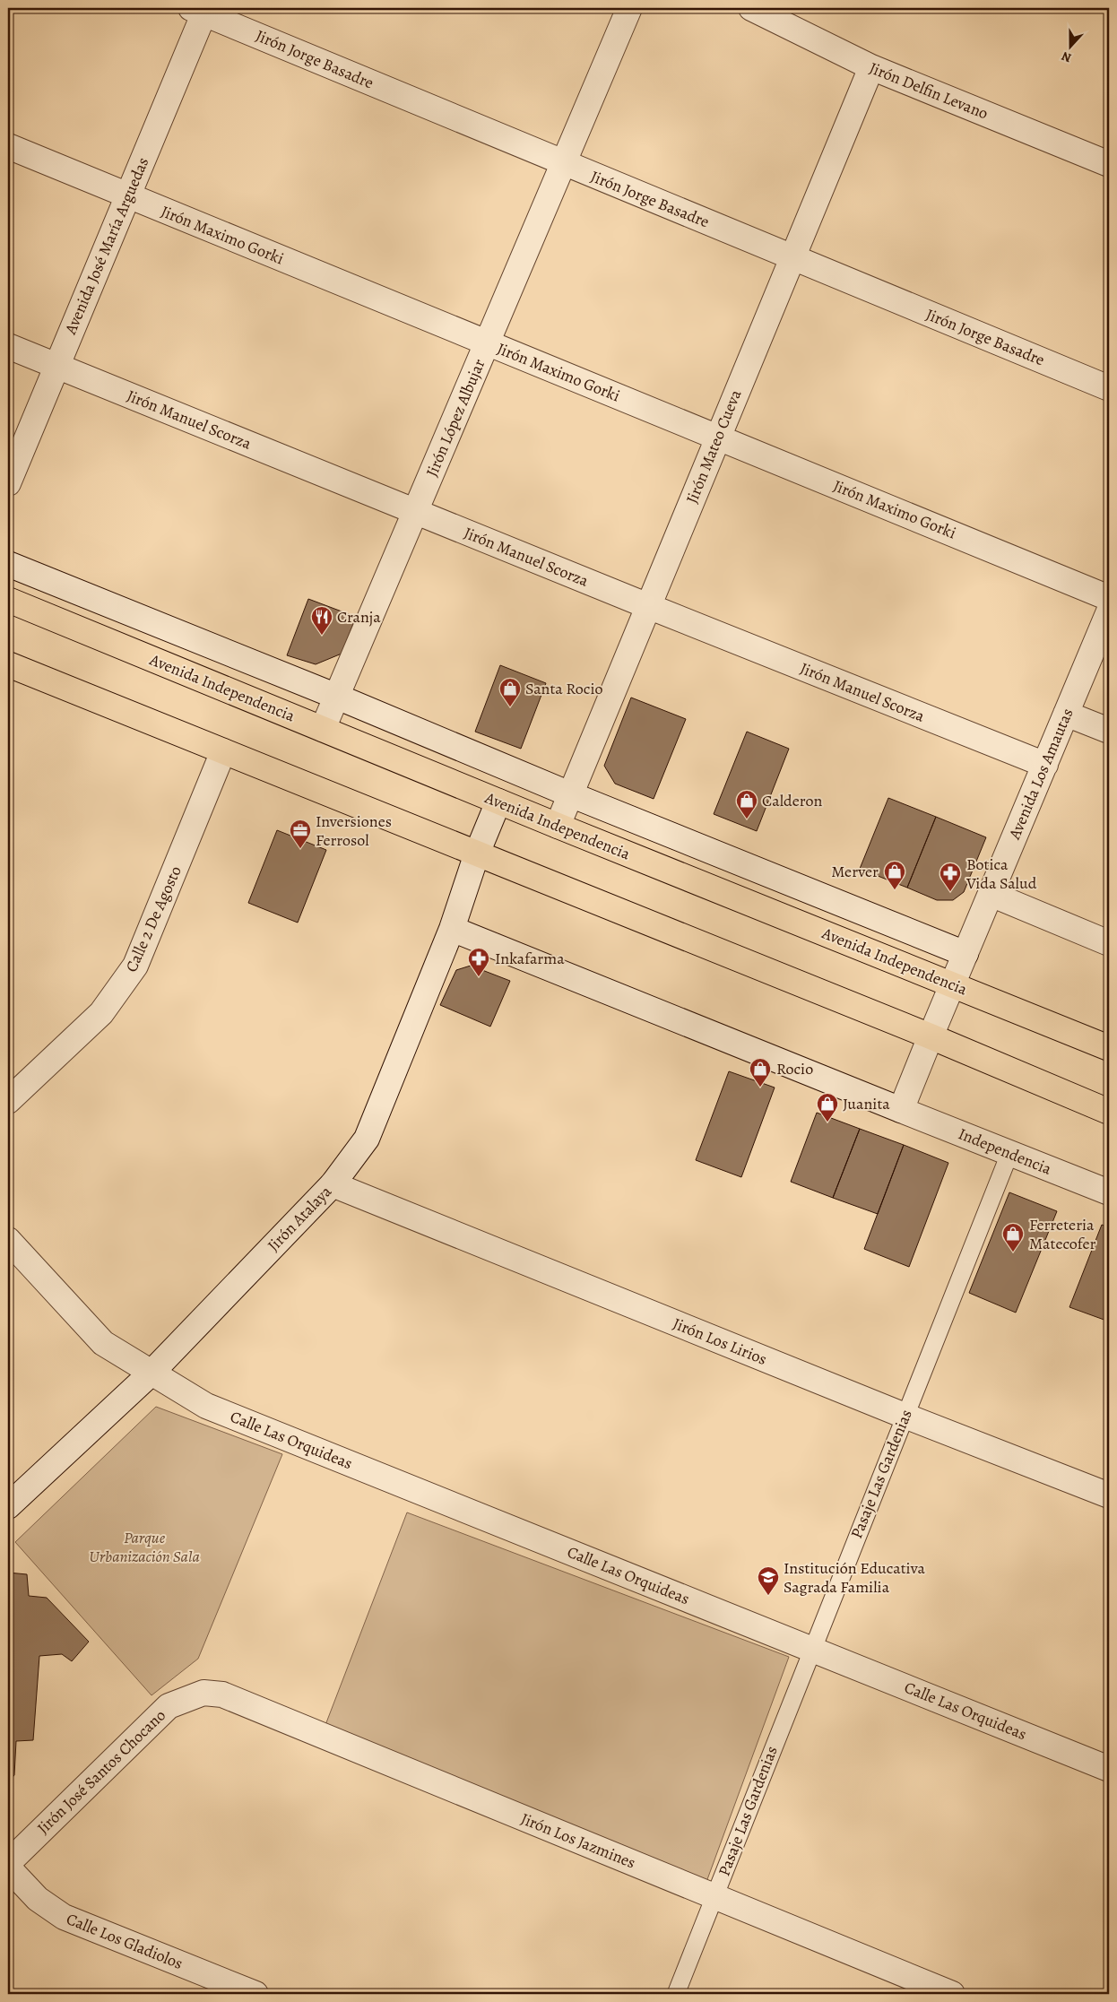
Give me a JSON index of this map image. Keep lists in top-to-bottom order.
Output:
{
  "streets": {
    "main road": ["Avenida Independencia"],
    "street": [
      "Jirón Jorge Basadre",
      "Jirón Delfin Levano",
      "Jirón Maximo Gorki",
      "Avenida José María Arguedas",
      "Jirón López Albujar",
      "Jirón Manuel Scorza",
      "Jirón Mateo Cueva",
      "Avenida Los Amautas",
      "Calle 2 De Agosto",
      "Independencia",
      "Jirón Atalaya",
      "Jirón Los Lirios",
      "Calle Las Orquideas",
      "Jirón José Santos Chocano",
      "Jirón Los Jazmines",
      "Calle Los Gladiolos"
    ],
    "lane": ["Pasaje Las Gardenias"]
  },
  "crossings": [
    ["Jirón Jorge Basadre", "Avenida José María Arguedas"],
    ["Jirón Jorge Basadre", "Jirón López Albujar"],
    ["Jirón Jorge Basadre", "Jirón Mateo Cueva"],
    ["Jirón Delfin Levano", "Jirón Mateo Cueva"],
    ["Jirón Maximo Gorki", "Avenida José María Arguedas"],
    ["Jirón Maximo Gorki", "Jirón López Albujar"],
    ["Jirón Maximo Gorki", "Jirón Mateo Cueva"],
    ["Avenida José María Arguedas", "Jirón Manuel Scorza"],
    ["Jirón López Albujar", "Jirón Manuel Scorza"],
    ["Jirón López Albujar", "Avenida Independencia"],
    ["Jirón Manuel Scorza", "Jirón Mateo Cueva"],
    ["Jirón Manuel Scorza", "Avenida Los Amautas"],
    ["Jirón Mateo Cueva", "Avenida Independencia"],
    ["Avenida Independencia", "Avenida Los Amautas"],
    ["Avenida Independencia", "Jirón Atalaya"],
    ["Avenida Los Amautas", "Independencia"],
    ["Independencia", "Pasaje Las Gardenias"],
    ["Jirón Atalaya", "Jirón Los Lirios"],
    ["Jirón Atalaya", "Calle Las Orquideas"],
    ["Jirón Los Lirios", "Pasaje Las Gardenias"],
    ["Calle Las Orquideas", "Pasaje Las Gardenias"],
    ["Pasaje Las Gardenias", "Jirón Los Jazmines"],
    ["Jirón José Santos Chocano", "Jirón Los Jazmines"]
  ],
  "parks": ["Parque Urbanización Sala"],
  "places": {
    "restaurant": ["Cranja"],
    "shop": [
      "Santa Rocio",
      "Calderon",
      "Merver",
      "Rocio",
      "Juanita",
      "Ferreteria Matecofer"
    ],
    "office": ["Inversiones Ferrosol"],
    "pharmacy": ["Botica Vida Salud", "Inkafarma"],
    "school or university": ["Institución Educativa Sagrada Familia"]
  },
  "north": "bottom"
}
